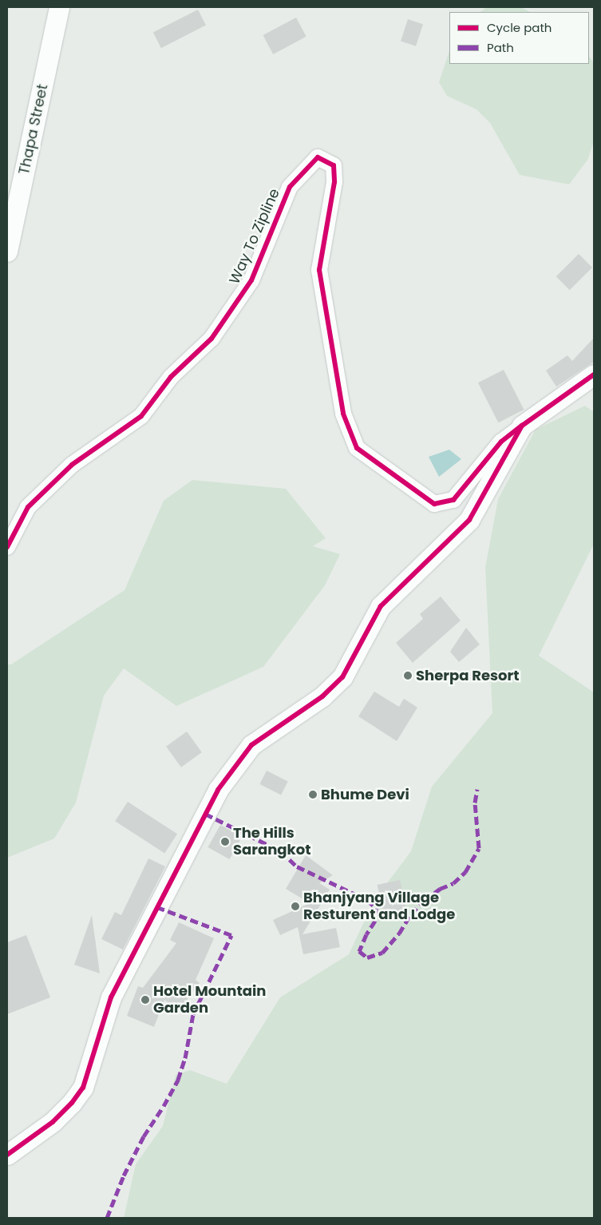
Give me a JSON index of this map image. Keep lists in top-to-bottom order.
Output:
{
  "streets": {
    "street": ["Thapa Street", "Way To Zipline"]
  },
  "places": [
    "Sherpa Resort",
    "Bhume Devi",
    "The Hills Sarangkot",
    "Bhanjyang Village Resturent and Lodge",
    "Hotel Mountain Garden"
  ],
  "legend": ["Cycle path", "Path"]
}
